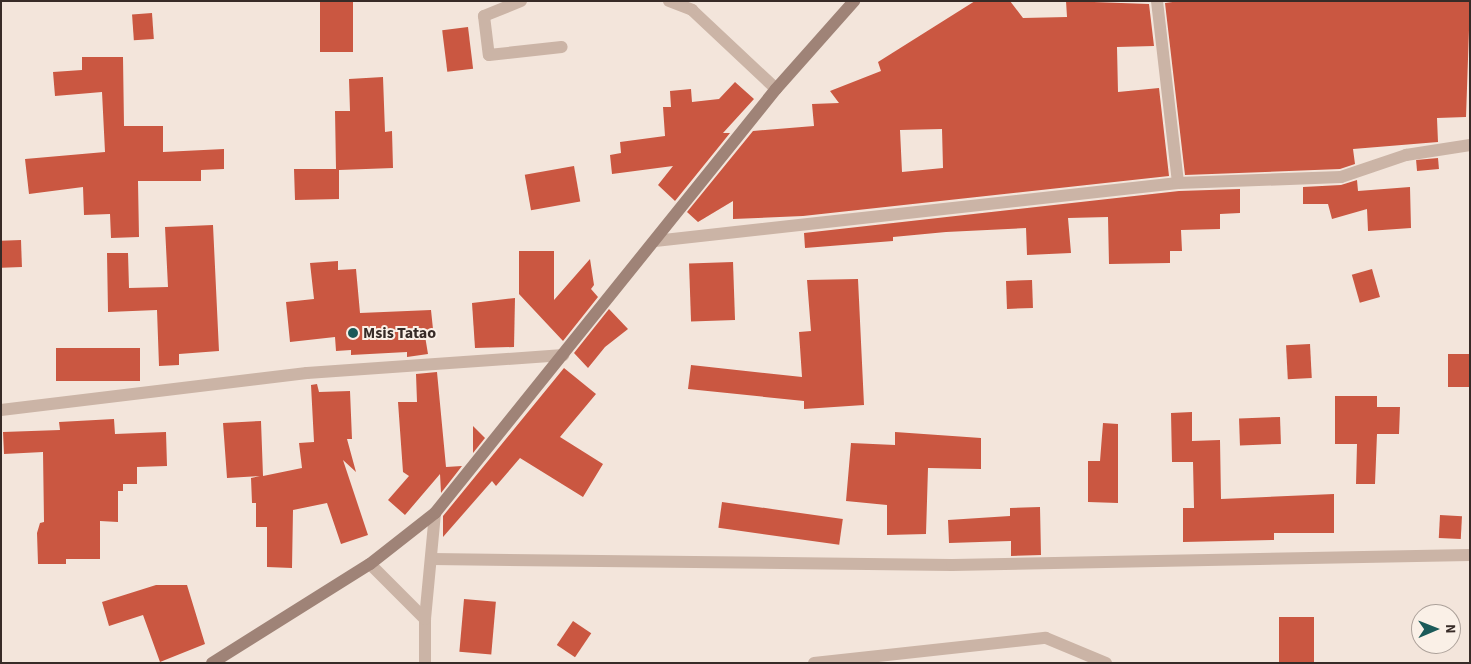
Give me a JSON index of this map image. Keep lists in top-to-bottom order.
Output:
{
  "places": ["Msis Tatao"],
  "north": "right"
}
